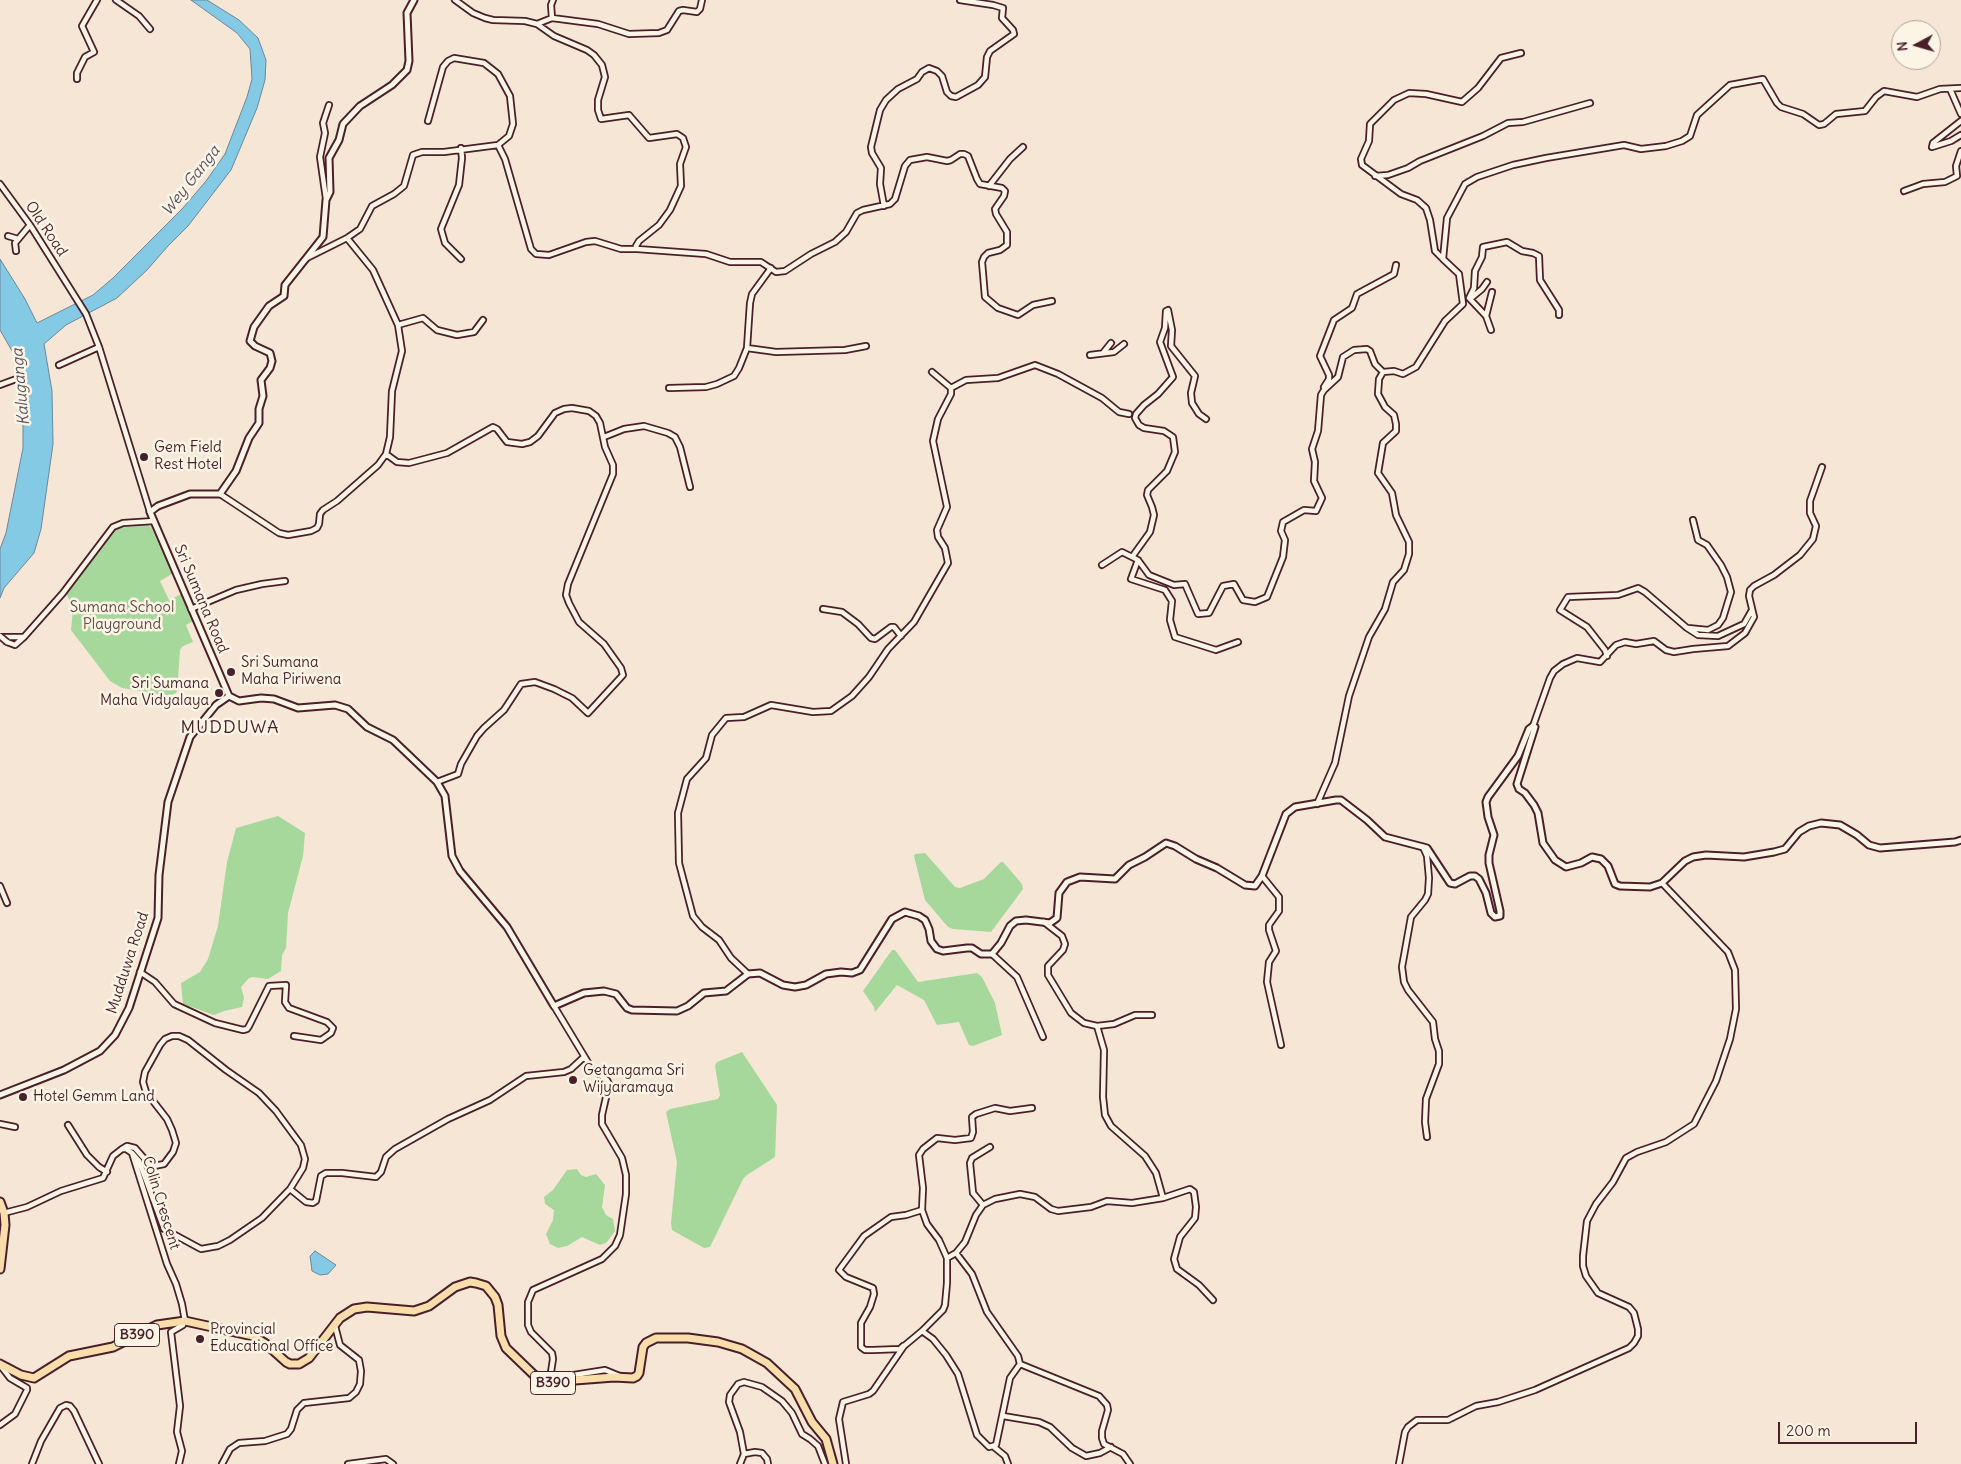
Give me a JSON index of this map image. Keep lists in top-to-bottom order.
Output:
{
  "streets": {
    "main road": ["B390"],
    "street": [
      "Old Road",
      "Sri Sumana Road",
      "Mudduwa Road",
      "Colin Crescent"
    ]
  },
  "crossings": [
    ["Old Road", "Sri Sumana Road"],
    ["Sri Sumana Road", "Mudduwa Road"],
    ["Colin Crescent", "B390"]
  ],
  "districts": ["MUDDUWA"],
  "water": ["Wey Ganga", "Kaluganga"],
  "parks": ["Sumana School Playground"],
  "places": [
    "Gem Field Rest Hotel",
    "Sri Sumana Maha Piriwena",
    "Sri Sumana Maha Vidyalaya",
    "Getangama Sri Wijyaramaya",
    "Hotel Gemm Land",
    "Provincial Educational Office"
  ],
  "scale_bar": "200 m",
  "north": "left"
}
